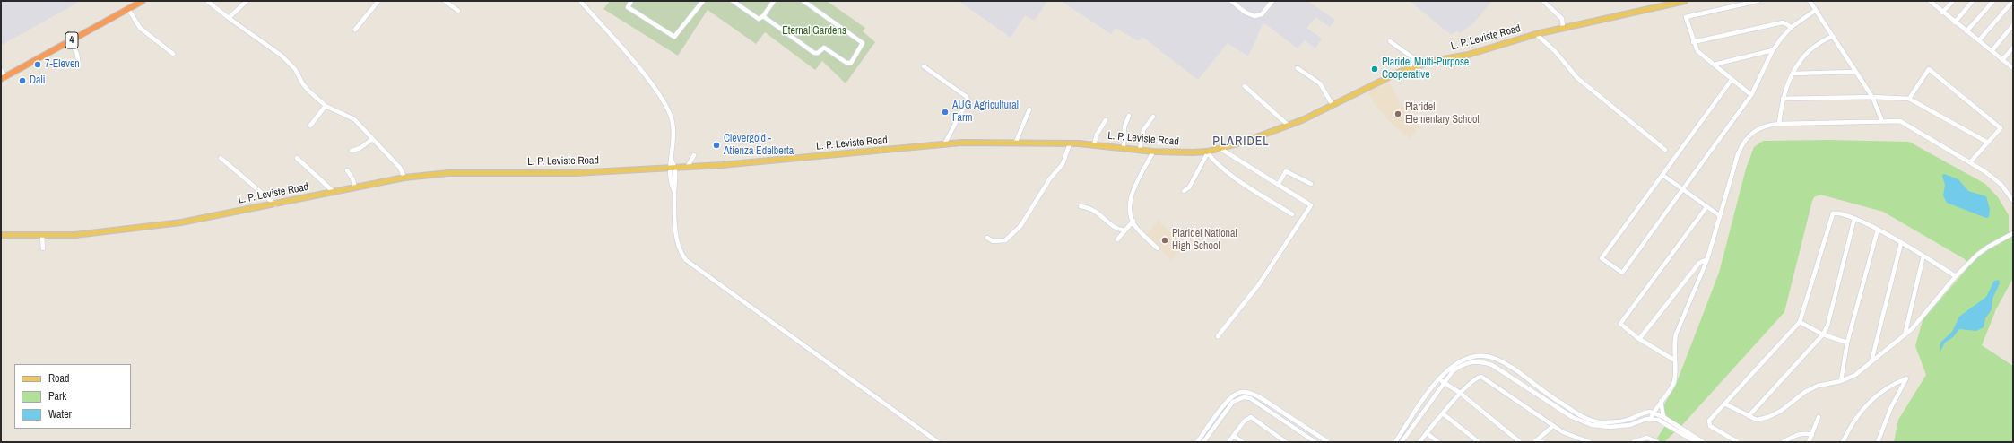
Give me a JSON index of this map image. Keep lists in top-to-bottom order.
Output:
{
  "streets": {
    "highway": ["4"],
    "main road": ["L. P. Leviste Road"]
  },
  "districts": ["PLARIDEL"],
  "parks": ["Eternal Gardens"],
  "places": [
    "7-Eleven",
    "Plaridel Multi-Purpose Cooperative",
    "Dali",
    "AUG Agricultural Farm",
    "Plaridel Elementary School",
    "Clevergold - Atienza Edelberta",
    "Plaridel National High School"
  ],
  "legend": ["Road", "Park", "Water"]
}
